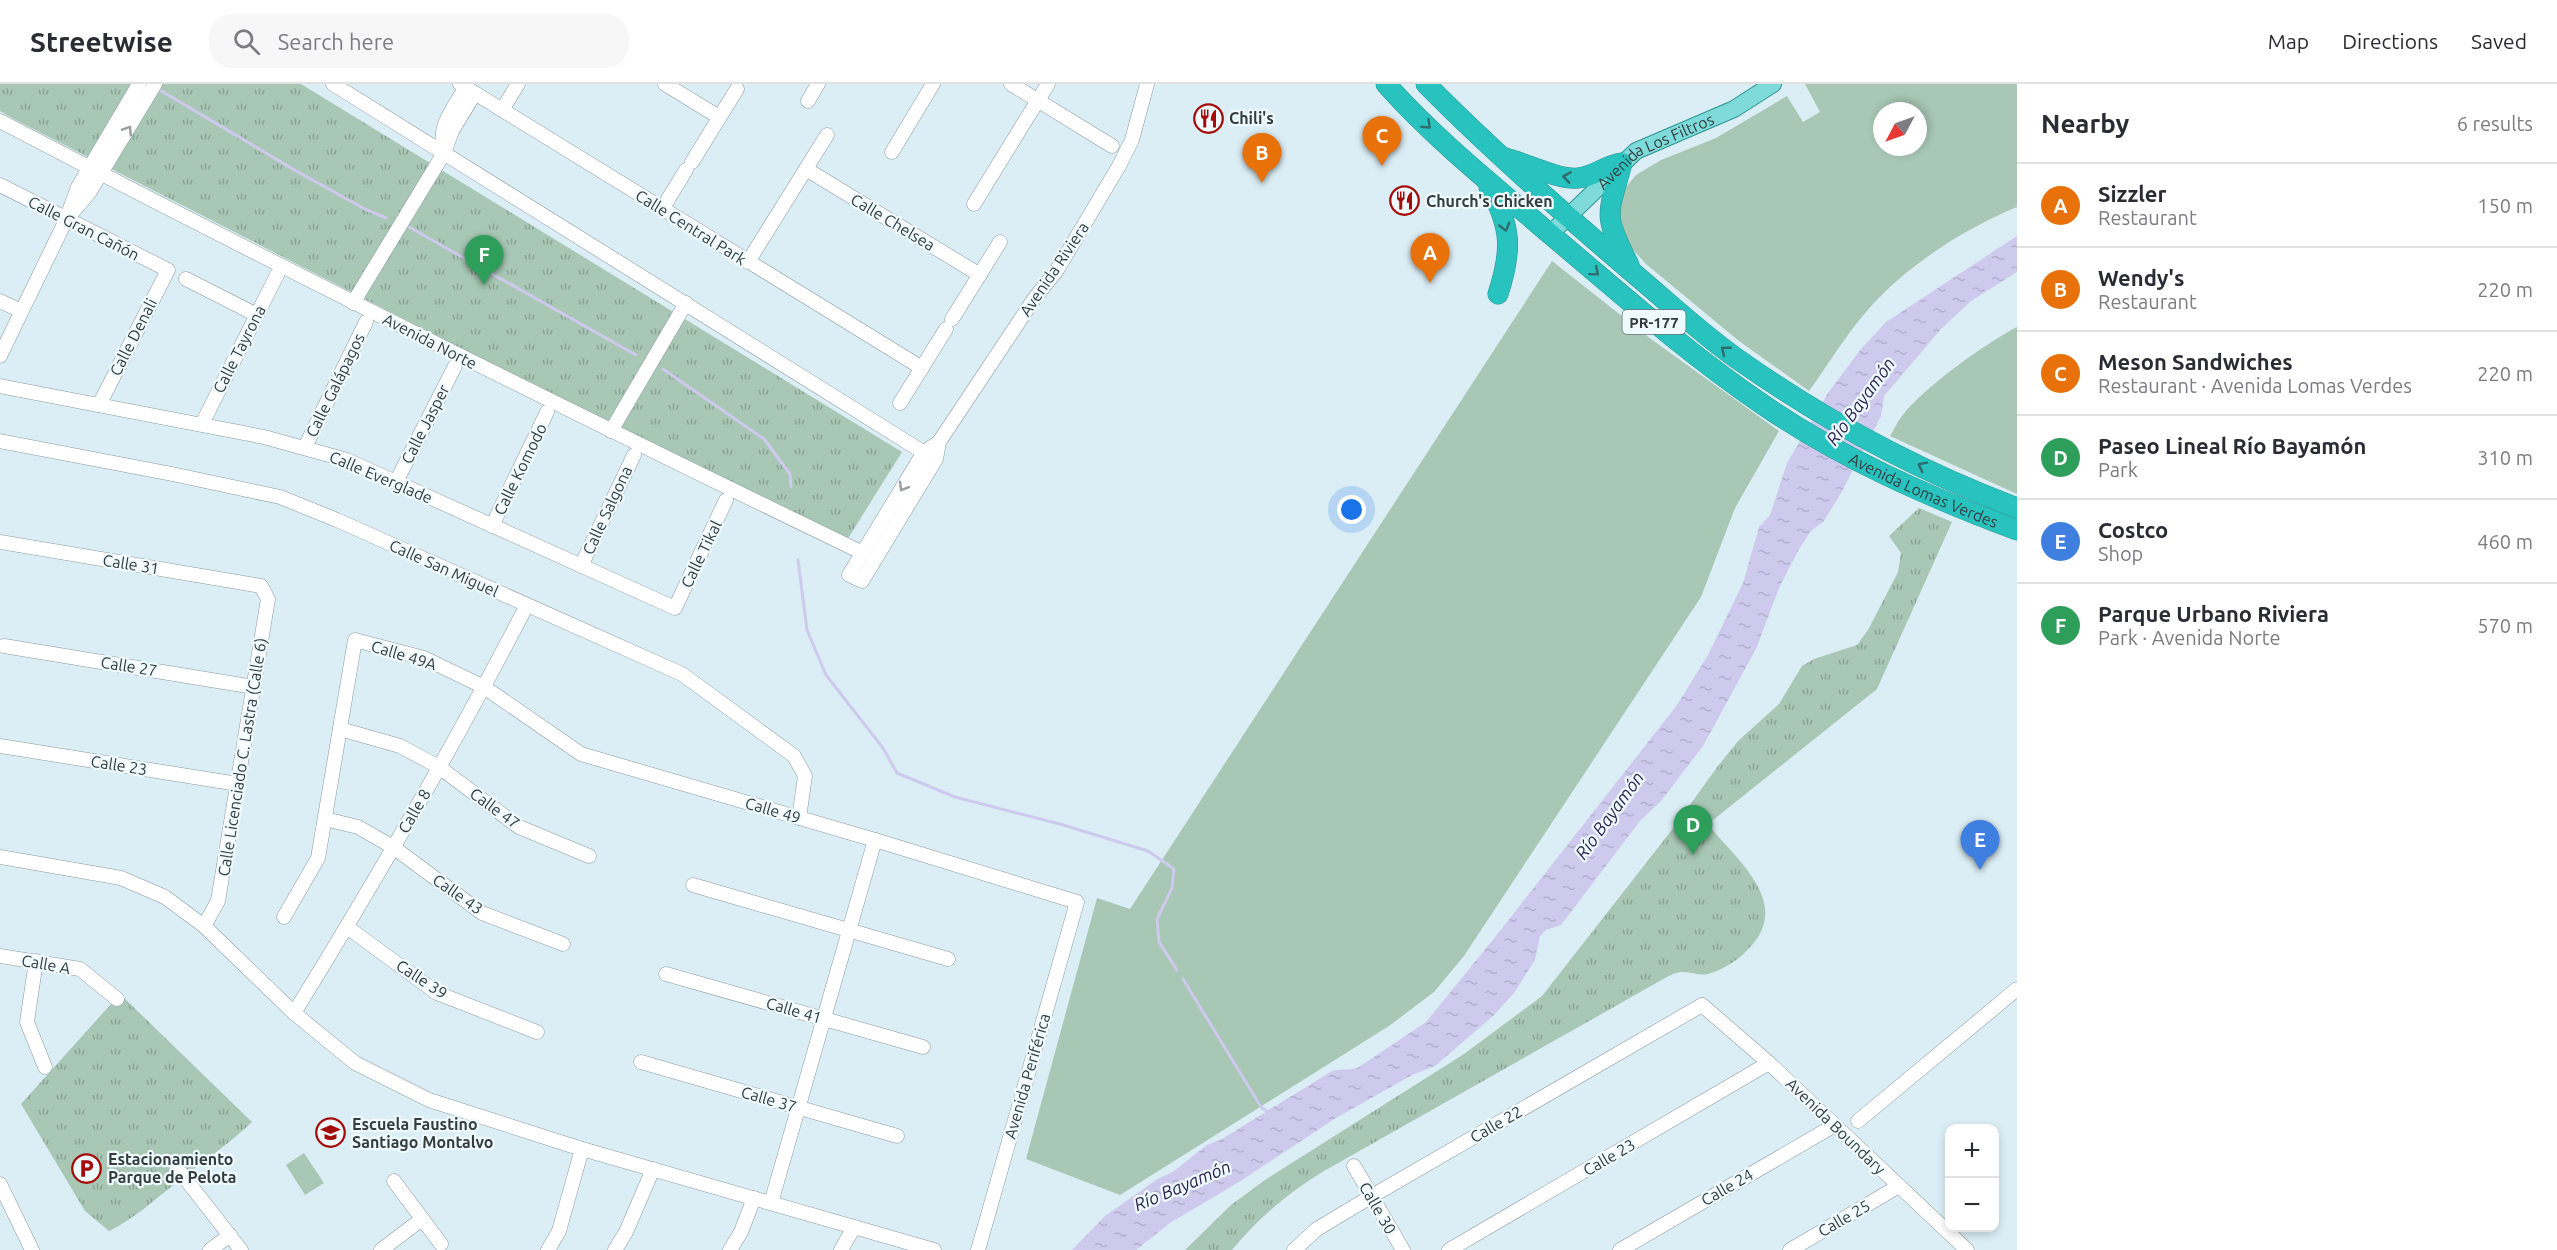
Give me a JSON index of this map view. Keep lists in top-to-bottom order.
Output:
{
  "streets": {
    "highway": ["PR-177", "Avenida Lomas Verdes"],
    "main road": ["Avenida Los Filtros"],
    "street": [
      "Calle Chelsea",
      "Calle Central Park",
      "Calle Gran Cañón",
      "Avenida Riviera",
      "Calle Denali",
      "Avenida Norte",
      "Calle Tayrona",
      "Calle Galápagos",
      "Calle Jasper",
      "Calle Komodo",
      "Calle Everglade",
      "Calle Salgona",
      "Calle Tikal",
      "Calle 31",
      "Calle San Miguel",
      "Calle 49A",
      "Calle 27",
      "Calle Licenciado C. Lastra (Calle 6)",
      "Calle 23",
      "Calle 47",
      "Calle 49",
      "Calle 8",
      "Calle 43",
      "Calle A",
      "Calle 39",
      "Calle 41",
      "Avenida Periférica",
      "Calle 37",
      "Calle 22",
      "Avenida Boundary",
      "Calle 24",
      "Calle 30",
      "Calle 25"
    ]
  },
  "crossings": [
    ["Avenida Los Filtros", "Avenida Lomas Verdes"],
    ["Calle Gran Cañón", "Calle Denali"],
    ["Avenida Riviera", "Avenida Norte"],
    ["Calle Denali", "Calle Everglade"],
    ["Calle Tayrona", "Calle Everglade"],
    ["Calle Galápagos", "Calle Everglade"],
    ["Calle Jasper", "Calle Everglade"],
    ["Calle Komodo", "Calle Everglade"],
    ["Calle Everglade", "Calle Salgona"],
    ["Calle Everglade", "Calle Tikal"],
    ["Calle 31", "Calle Licenciado C. Lastra (Calle 6)"],
    ["Calle San Miguel", "Calle 49"],
    ["Calle San Miguel", "Calle 8"],
    ["Calle 49A", "Calle 47"],
    ["Calle 49A", "Calle 49"],
    ["Calle 49A", "Calle 8"],
    ["Calle 27", "Calle Licenciado C. Lastra (Calle 6)"],
    ["Calle Licenciado C. Lastra (Calle 6)", "Calle 23"],
    ["Calle 23", "Avenida Boundary"],
    ["Calle 47", "Calle 8"],
    ["Calle 49", "Calle 8"],
    ["Calle 49", "Avenida Periférica"],
    ["Calle 8", "Calle 43"],
    ["Calle 8", "Calle 39"],
    ["Calle 22", "Avenida Boundary"],
    ["Calle 22", "Calle 30"],
    ["Avenida Boundary", "Calle 24"],
    ["Avenida Boundary", "Calle 25"]
  ],
  "water": ["Río Bayamón"],
  "places": {
    "restaurant": ["Chili's", "Church's Chicken"],
    "school or university": ["Escuela Faustino Santiago Montalvo"],
    "parking": ["Estacionamiento Parque de Pelota"]
  },
  "north": "bottom left",
  "page": {
    "header": "Streetwise",
    "search": "Search here",
    "nav": ["Map", "Directions", "Saved"],
    "heading": ["Nearby", "6 results"],
    "pins": [
      "C",
      "B",
      "A",
      "F",
      "D",
      "E"
    ],
    "list": [
      {
        "mark": "A",
        "name": "Sizzler",
        "note": "Restaurant",
        "value": "150 m"
      },
      {
        "mark": "B",
        "name": "Wendy's",
        "note": "Restaurant",
        "value": "220 m"
      },
      {
        "mark": "C",
        "name": "Meson Sandwiches",
        "note": "Restaurant · Avenida Lomas Verdes",
        "value": "220 m"
      },
      {
        "mark": "D",
        "name": "Paseo Lineal Río Bayamón",
        "note": "Park",
        "value": "310 m"
      },
      {
        "mark": "E",
        "name": "Costco",
        "note": "Shop",
        "value": "460 m"
      },
      {
        "mark": "F",
        "name": "Parque Urbano Riviera",
        "note": "Park · Avenida Norte",
        "value": "570 m"
      }
    ],
    "map_buttons": ["+", "−"]
  }
}
